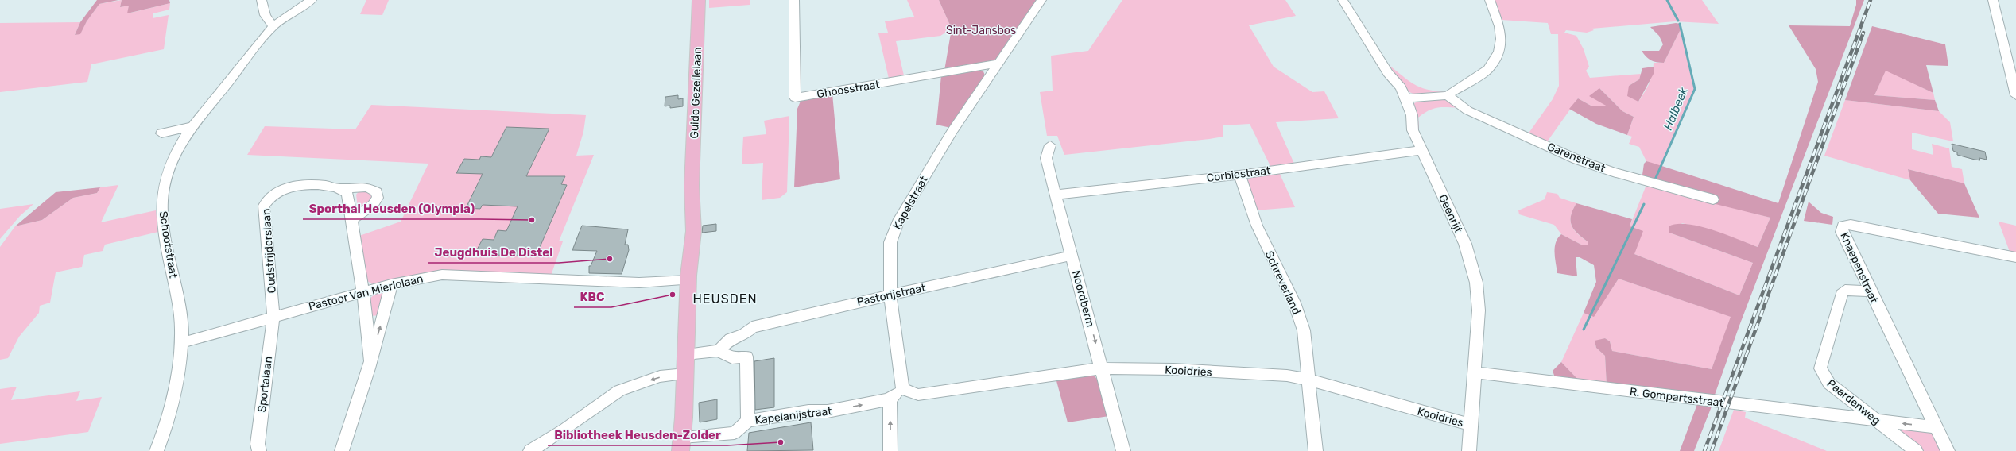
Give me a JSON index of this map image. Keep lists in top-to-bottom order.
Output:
{
  "streets": {
    "main road": ["Guido Gezellelaan"],
    "street": [
      "Ghoosstraat",
      "Garenstraat",
      "Corbiestraat",
      "Kapelstraat",
      "Geenrijt",
      "Schootstraat",
      "Oudstrijderslaan",
      "Knaepenstraat",
      "Schreverland",
      "Pastoor Van Mierlolaan",
      "Pastorijstraat",
      "Noordberm",
      "Kooidries",
      "Sportalaan",
      "R. Gompartsstraat",
      "Paardenweg",
      "Kapelanijstraat"
    ]
  },
  "crossings": [
    ["Ghoosstraat", "Kapelstraat"],
    ["Guido Gezellelaan", "Pastoor Van Mierlolaan"],
    ["Guido Gezellelaan", "Kapelanijstraat"],
    ["Corbiestraat", "Geenrijt"],
    ["Corbiestraat", "Schreverland"],
    ["Corbiestraat", "Noordberm"],
    ["Kapelstraat", "Pastorijstraat"],
    ["Kapelstraat", "Kooidries"],
    ["Geenrijt", "Kooidries"],
    ["Geenrijt", "R. Gompartsstraat"],
    ["Schootstraat", "Pastoor Van Mierlolaan"],
    ["Oudstrijderslaan", "Pastoor Van Mierlolaan"],
    ["Oudstrijderslaan", "Sportalaan"],
    ["Knaepenstraat", "R. Gompartsstraat"],
    ["Knaepenstraat", "Paardenweg"],
    ["Schreverland", "Kooidries"],
    ["Pastoor Van Mierlolaan", "Sportalaan"],
    ["Pastorijstraat", "Noordberm"],
    ["Noordberm", "Kooidries"],
    ["R. Gompartsstraat", "Paardenweg"]
  ],
  "one_way": ["Noordberm", "Kapelanijstraat"],
  "districts": ["HEUSDEN"],
  "water": ["Halbeek"],
  "parks": ["Sint-Jansbos"],
  "places": [
    "Sporthal Heusden (Olympia)",
    "Jeugdhuis De Distel",
    "KBC",
    "Bibliotheek Heusden-Zolder"
  ]
}
